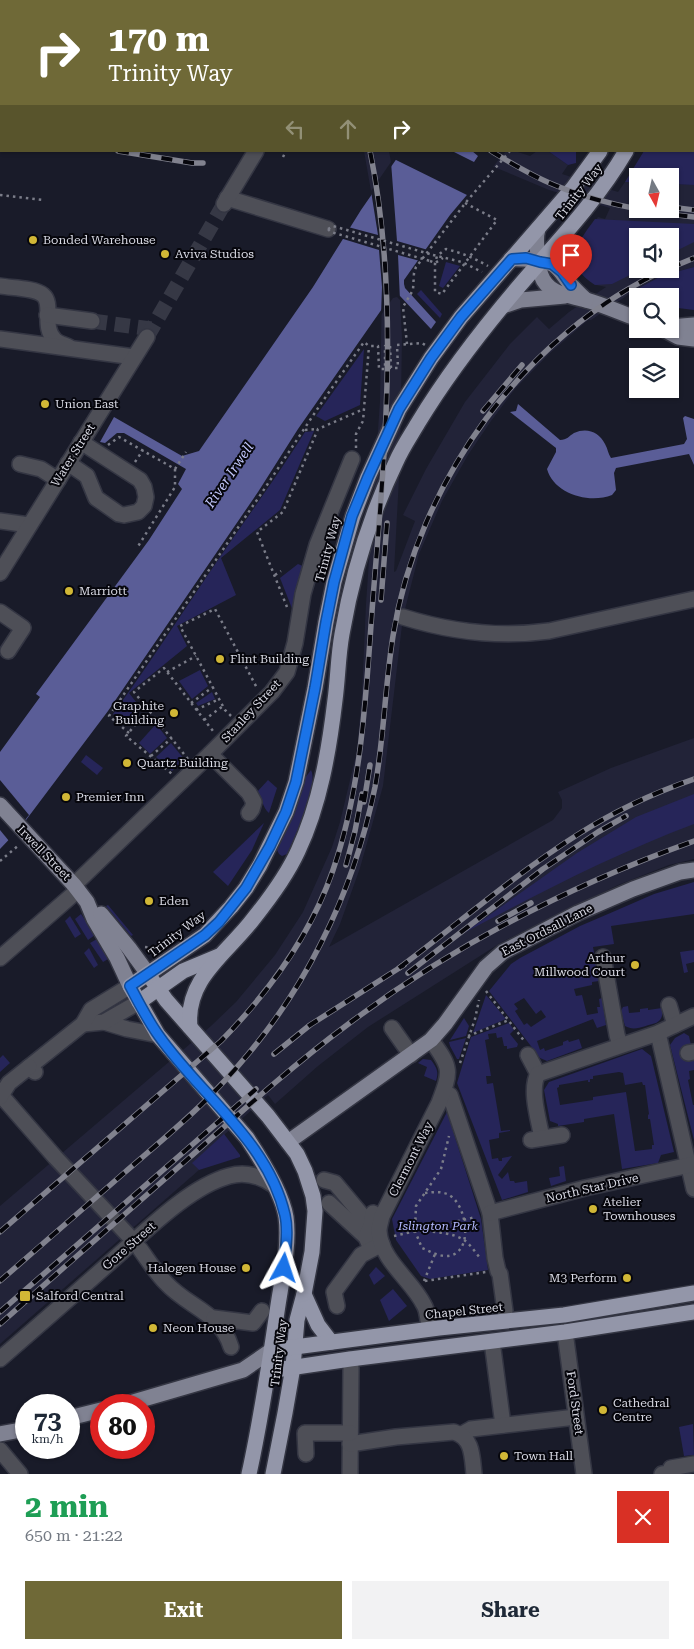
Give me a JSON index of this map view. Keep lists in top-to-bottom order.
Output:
{
  "streets": {
    "highway": ["Trinity Way", "Chapel Street"],
    "main road": ["Irwell Street", "East Ordsall Lane"],
    "street": [
      "Water Street",
      "Stanley Street",
      "Clermont Way",
      "North Star Drive",
      "Gore Street",
      "Ford Street"
    ]
  },
  "crossings": [
    ["Trinity Way", "Irwell Street"],
    ["Trinity Way", "East Ordsall Lane"],
    ["Trinity Way", "Gore Street"],
    ["Trinity Way", "Chapel Street"],
    ["Stanley Street", "Irwell Street"],
    ["East Ordsall Lane", "Clermont Way"],
    ["Chapel Street", "Ford Street"]
  ],
  "water": ["River Irwell"],
  "parks": ["Islington Park"],
  "places": {
    "other": [
      "Bonded Warehouse",
      "Aviva Studios",
      "Union East",
      "Marriott",
      "Flint Building",
      "Graphite Building",
      "Quartz Building",
      "Premier Inn",
      "Eden",
      "Arthur Millwood Court",
      "Atelier Townhouses",
      "Halogen House",
      "M3 Perform",
      "Neon House",
      "Cathedral Centre",
      "Town Hall"
    ],
    "transit": ["Salford Central"]
  },
  "north": "bottom",
  "page": {
    "turn": ["170 m", "Trinity Way"],
    "speed": "73 km/h",
    "limit": "80",
    "heading": ["2 min", "650 m · 21:22"],
    "buttons": ["Exit", "Share"]
  }
}
